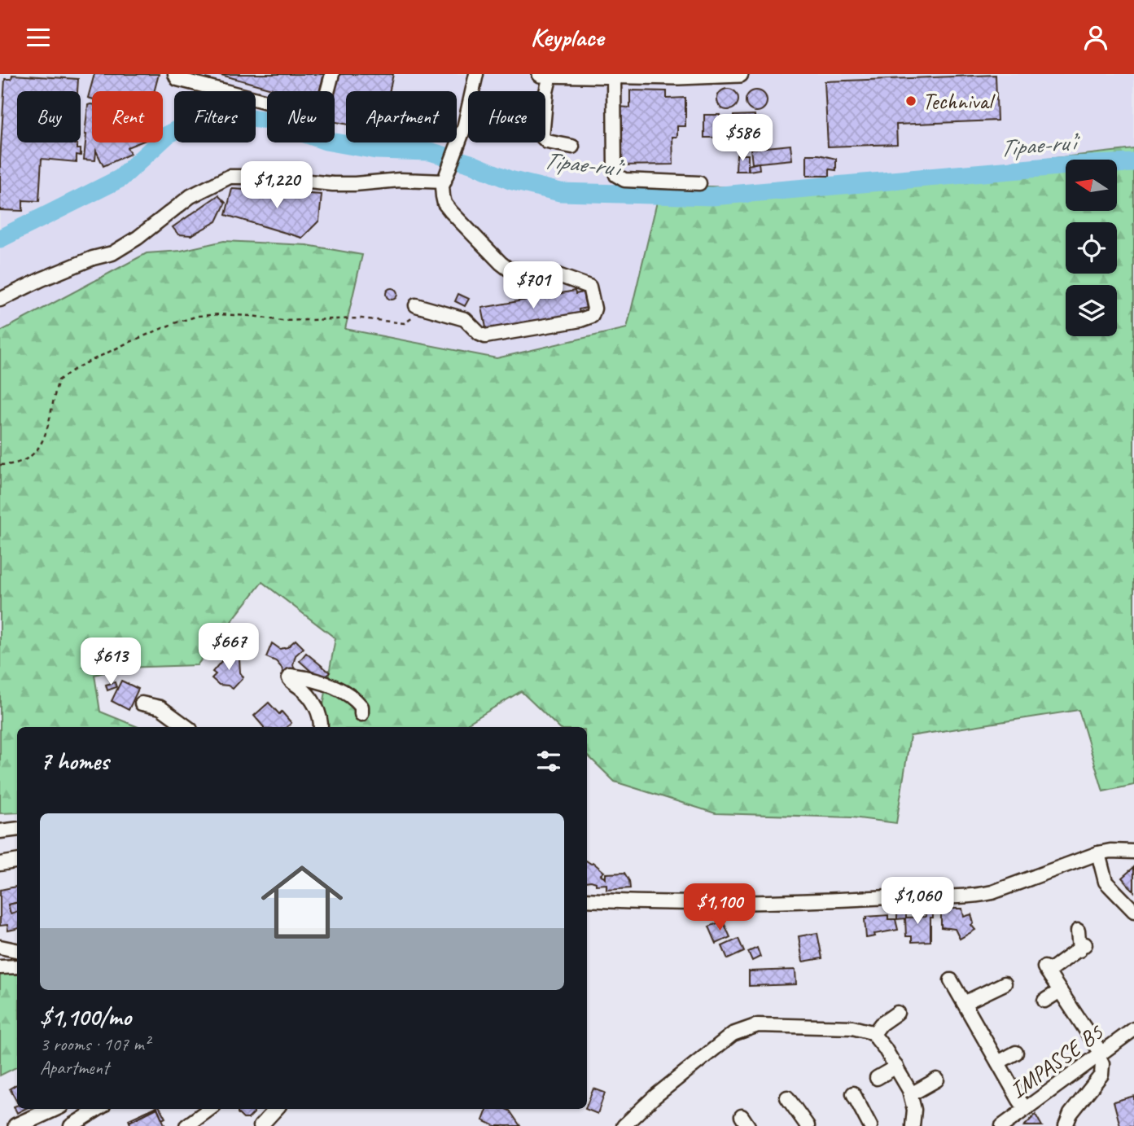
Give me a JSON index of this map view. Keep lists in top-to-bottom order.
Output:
{
  "streets": {
    "street": ["IMPASSE B5"]
  },
  "water": ["Tipae-ru’i"],
  "places": ["Technival"],
  "north": "left",
  "page": {
    "header": "Keyplace",
    "chip": [
      "Buy",
      "Rent",
      "Filters",
      "New",
      "Apartment",
      "House"
    ],
    "price": [
      "$586",
      "$1,220",
      "$701",
      "$667",
      "$613",
      "$1,060",
      "$1,100"
    ],
    "heading": "7 homes",
    "list": [
      {
        "name": "$1,100/mo",
        "note": "3 rooms · 107 m² · Apartment"
      }
    ]
  }
}
